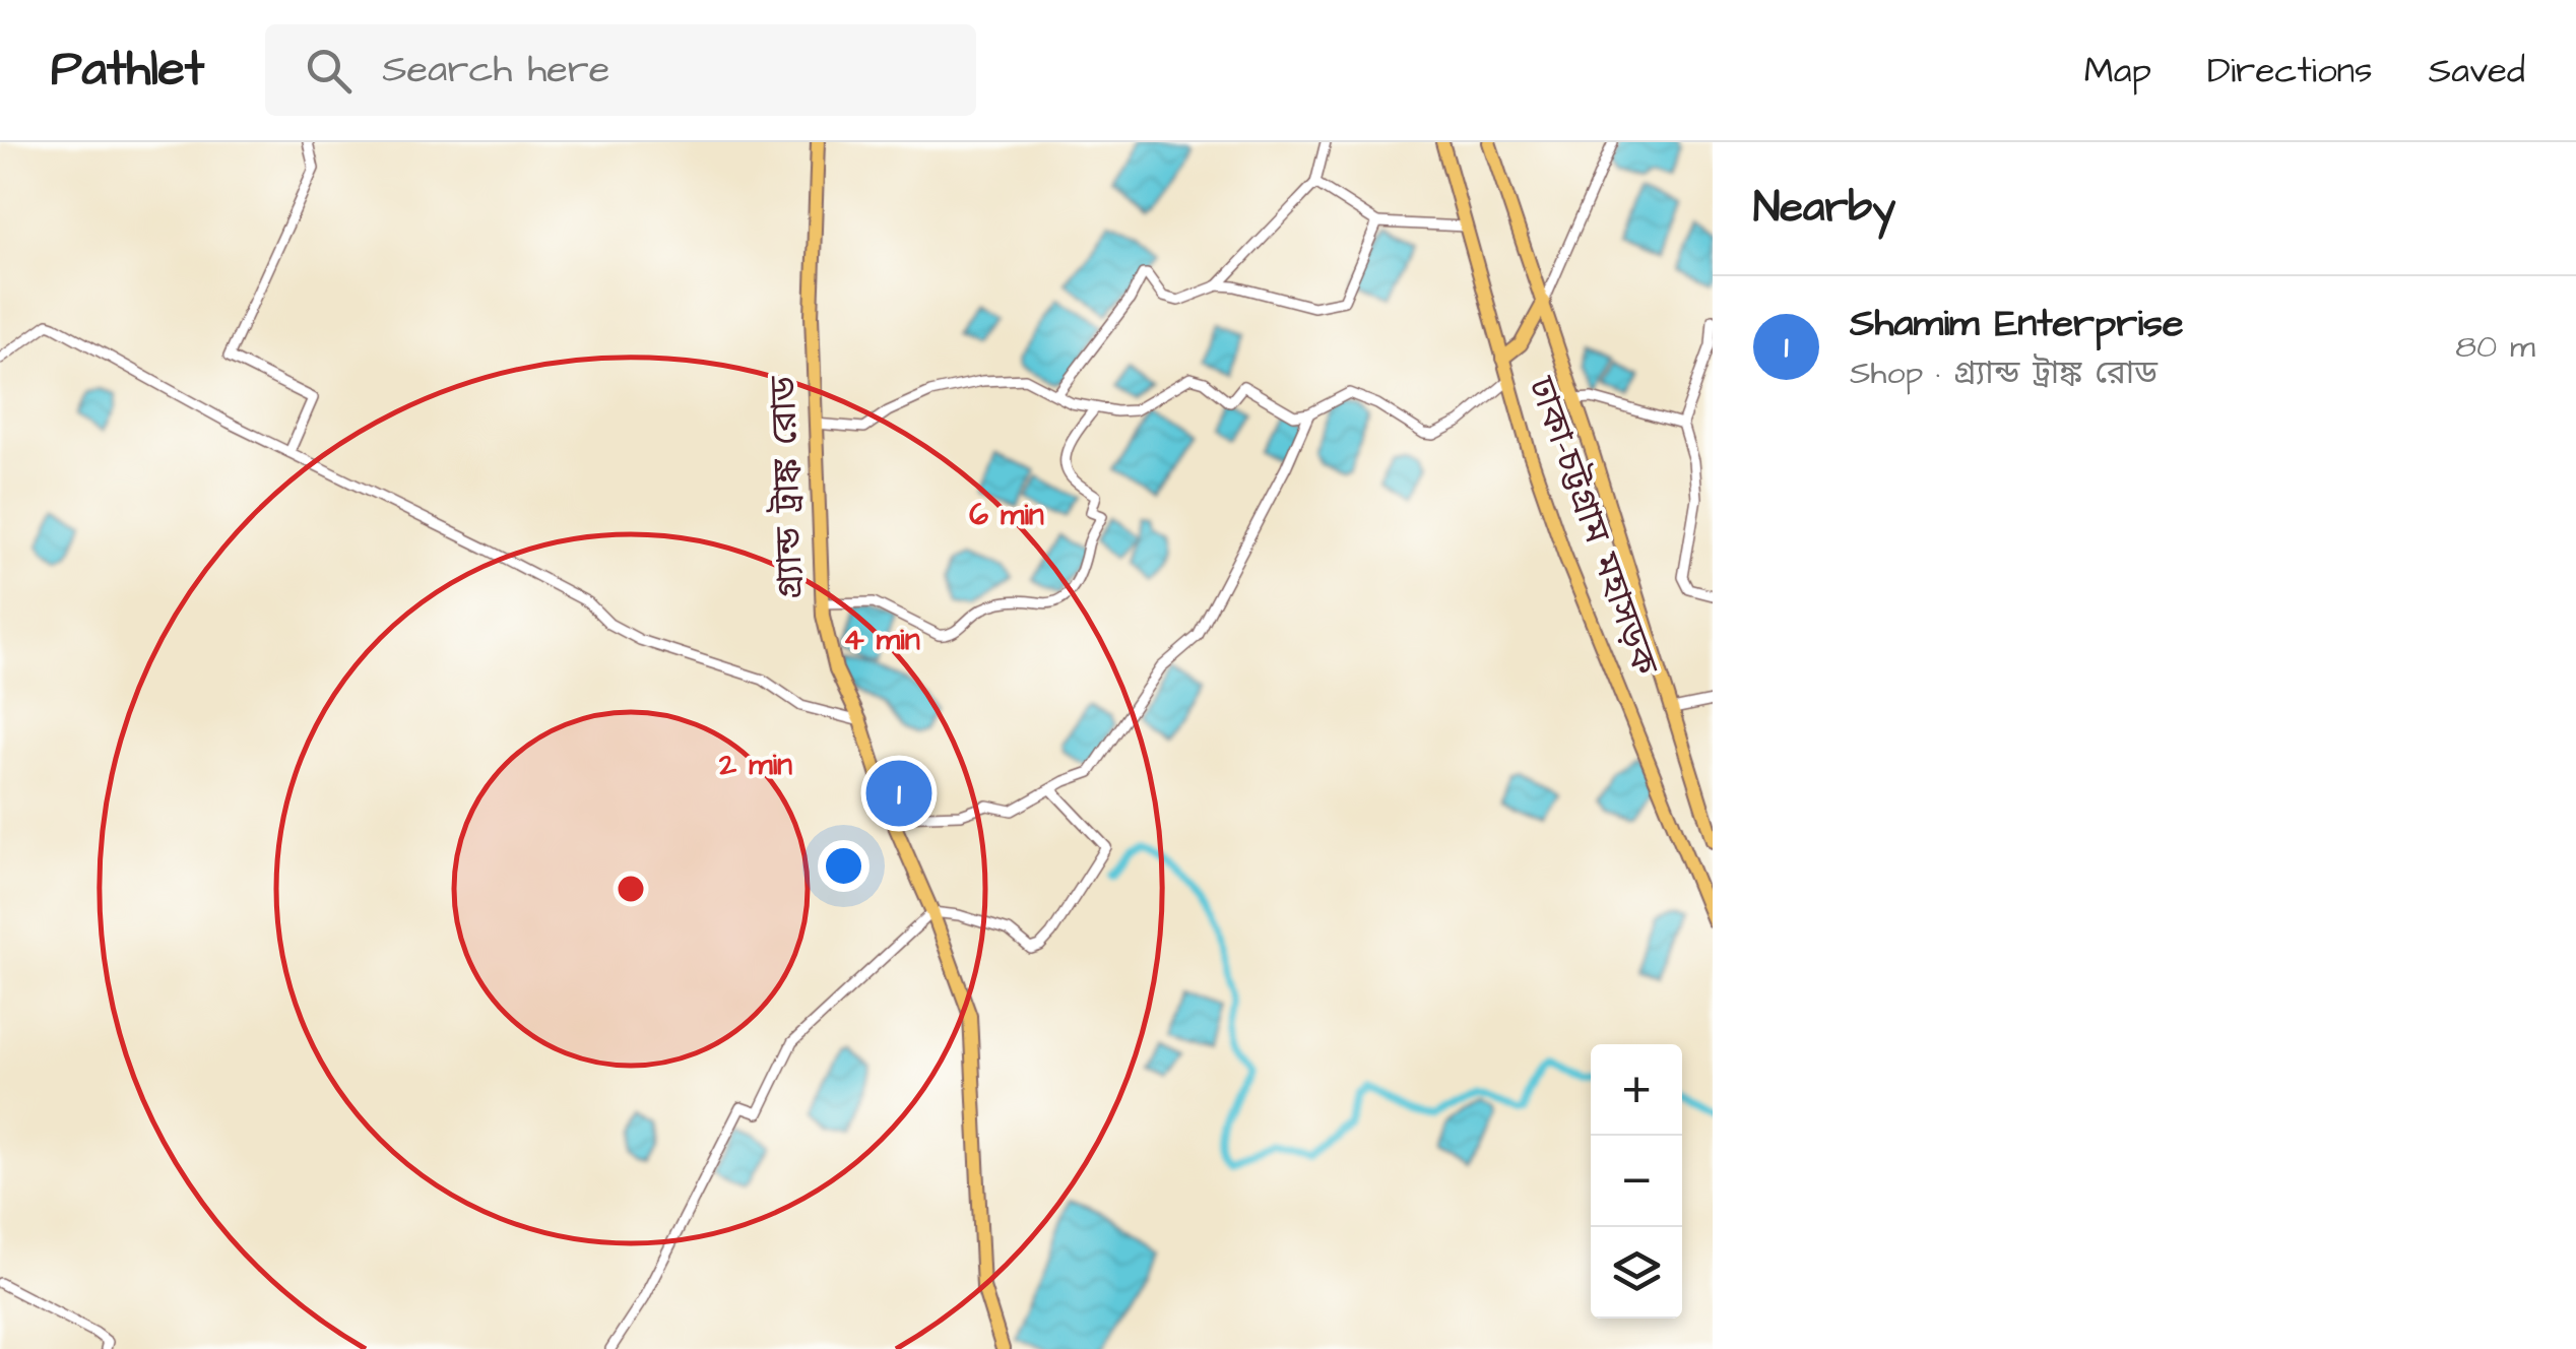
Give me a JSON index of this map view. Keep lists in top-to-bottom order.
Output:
{
  "streets": {
    "highway": ["গ্র্যান্ড ট্রাঙ্ক রোড", "ঢাকা-চট্টগ্রাম মহাসড়ক"]
  },
  "page": {
    "header": "Pathlet",
    "search": "Search here",
    "nav": ["Map", "Directions", "Saved"],
    "heading": "Nearby",
    "list": [
      {
        "mark": "1",
        "name": "Shamim Enterprise",
        "note": "Shop · গ্র্যান্ড ট্রাঙ্ক রোড",
        "value": "80 m"
      }
    ],
    "pins": "1",
    "map_buttons": ["+", "−"]
  },
  "rings": ["6 min", "4 min", "2 min"]
}
